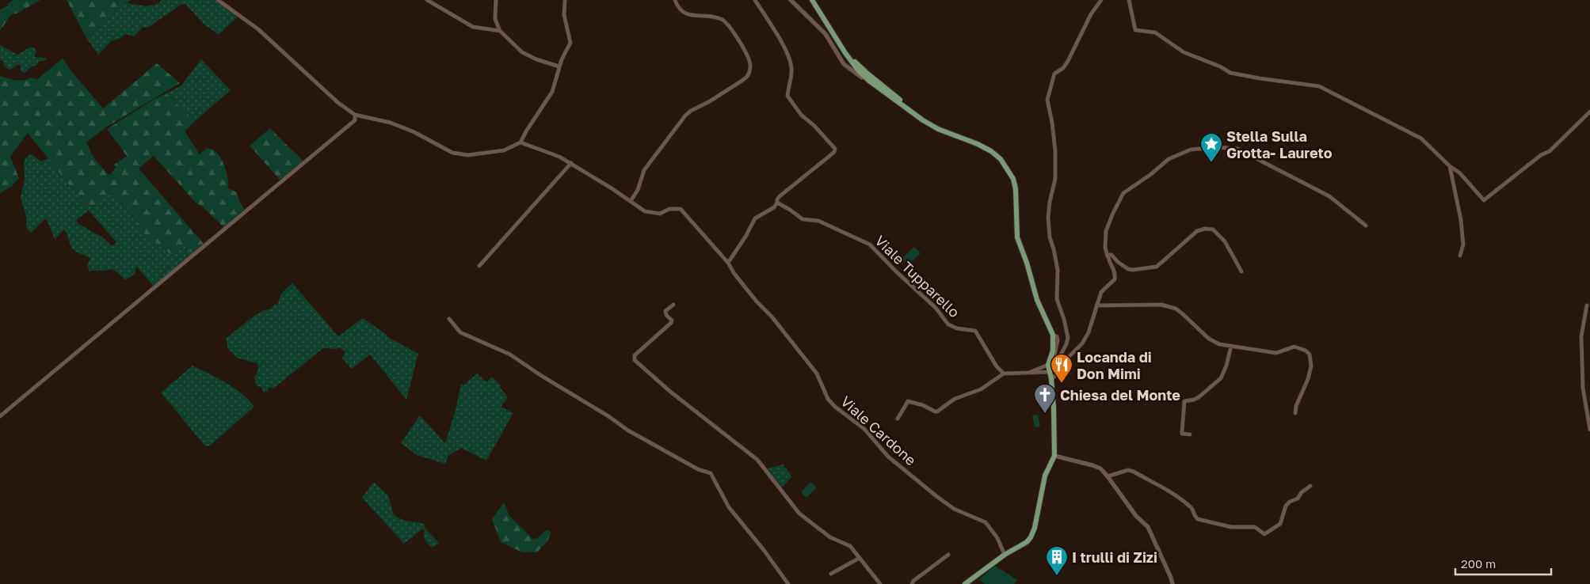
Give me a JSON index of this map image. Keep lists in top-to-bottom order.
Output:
{
  "streets": {
    "street": ["Viale Tupparello", "Viale Cardone"]
  },
  "places": {
    "place": ["Stella Sulla Grotta- Laureto"],
    "restaurant": ["Locanda di Don Mimi"],
    "church": ["Chiesa del Monte"],
    "building": ["I trulli di Zizi"]
  },
  "scale_bar": "200 m"
}
